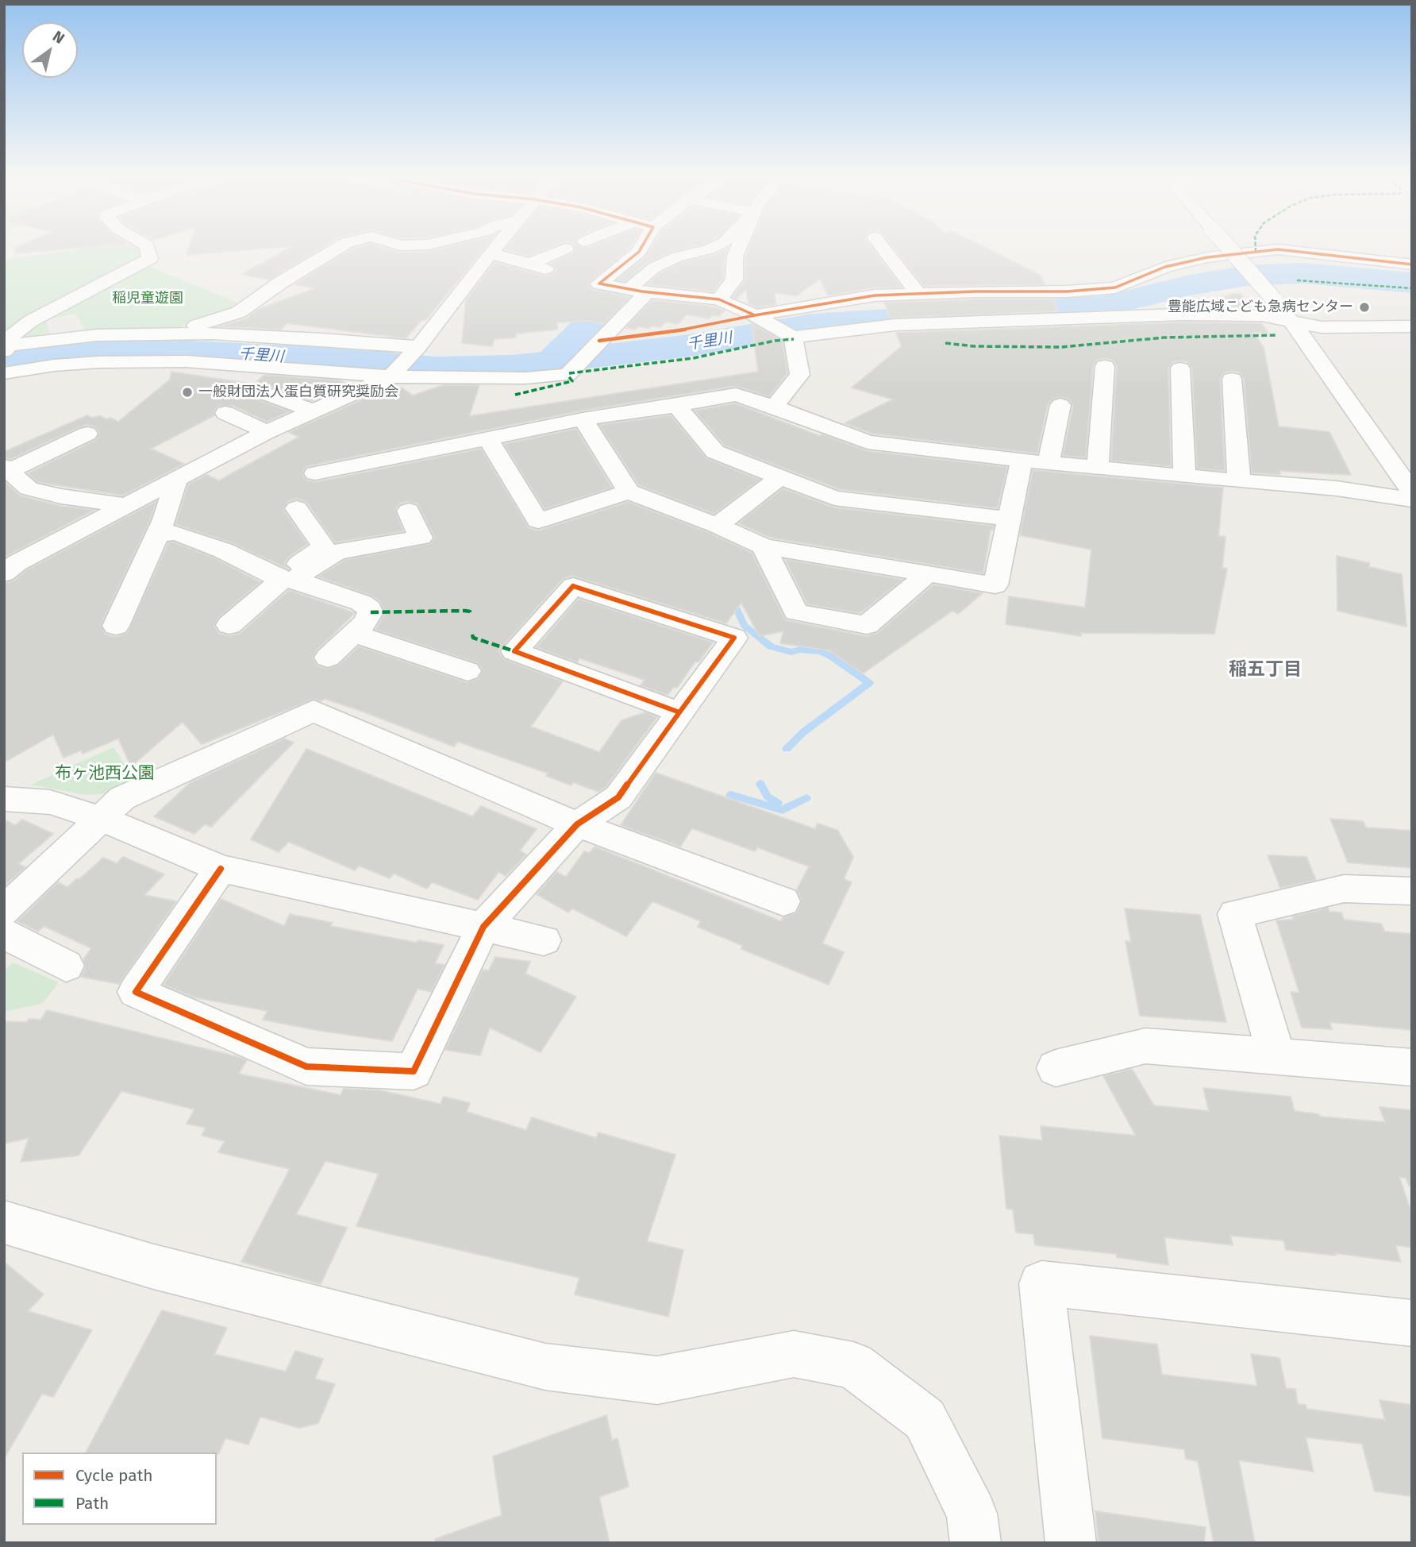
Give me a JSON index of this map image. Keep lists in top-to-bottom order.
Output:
{
  "districts": ["稲五丁目"],
  "water": ["千里川"],
  "parks": ["稲児童遊園", "布ヶ池西公園"],
  "places": ["豊能広域こども急病センター", "一般財団法人蛋白質研究奨励会"],
  "legend": ["Cycle path", "Path"],
  "north": "top right"
}
